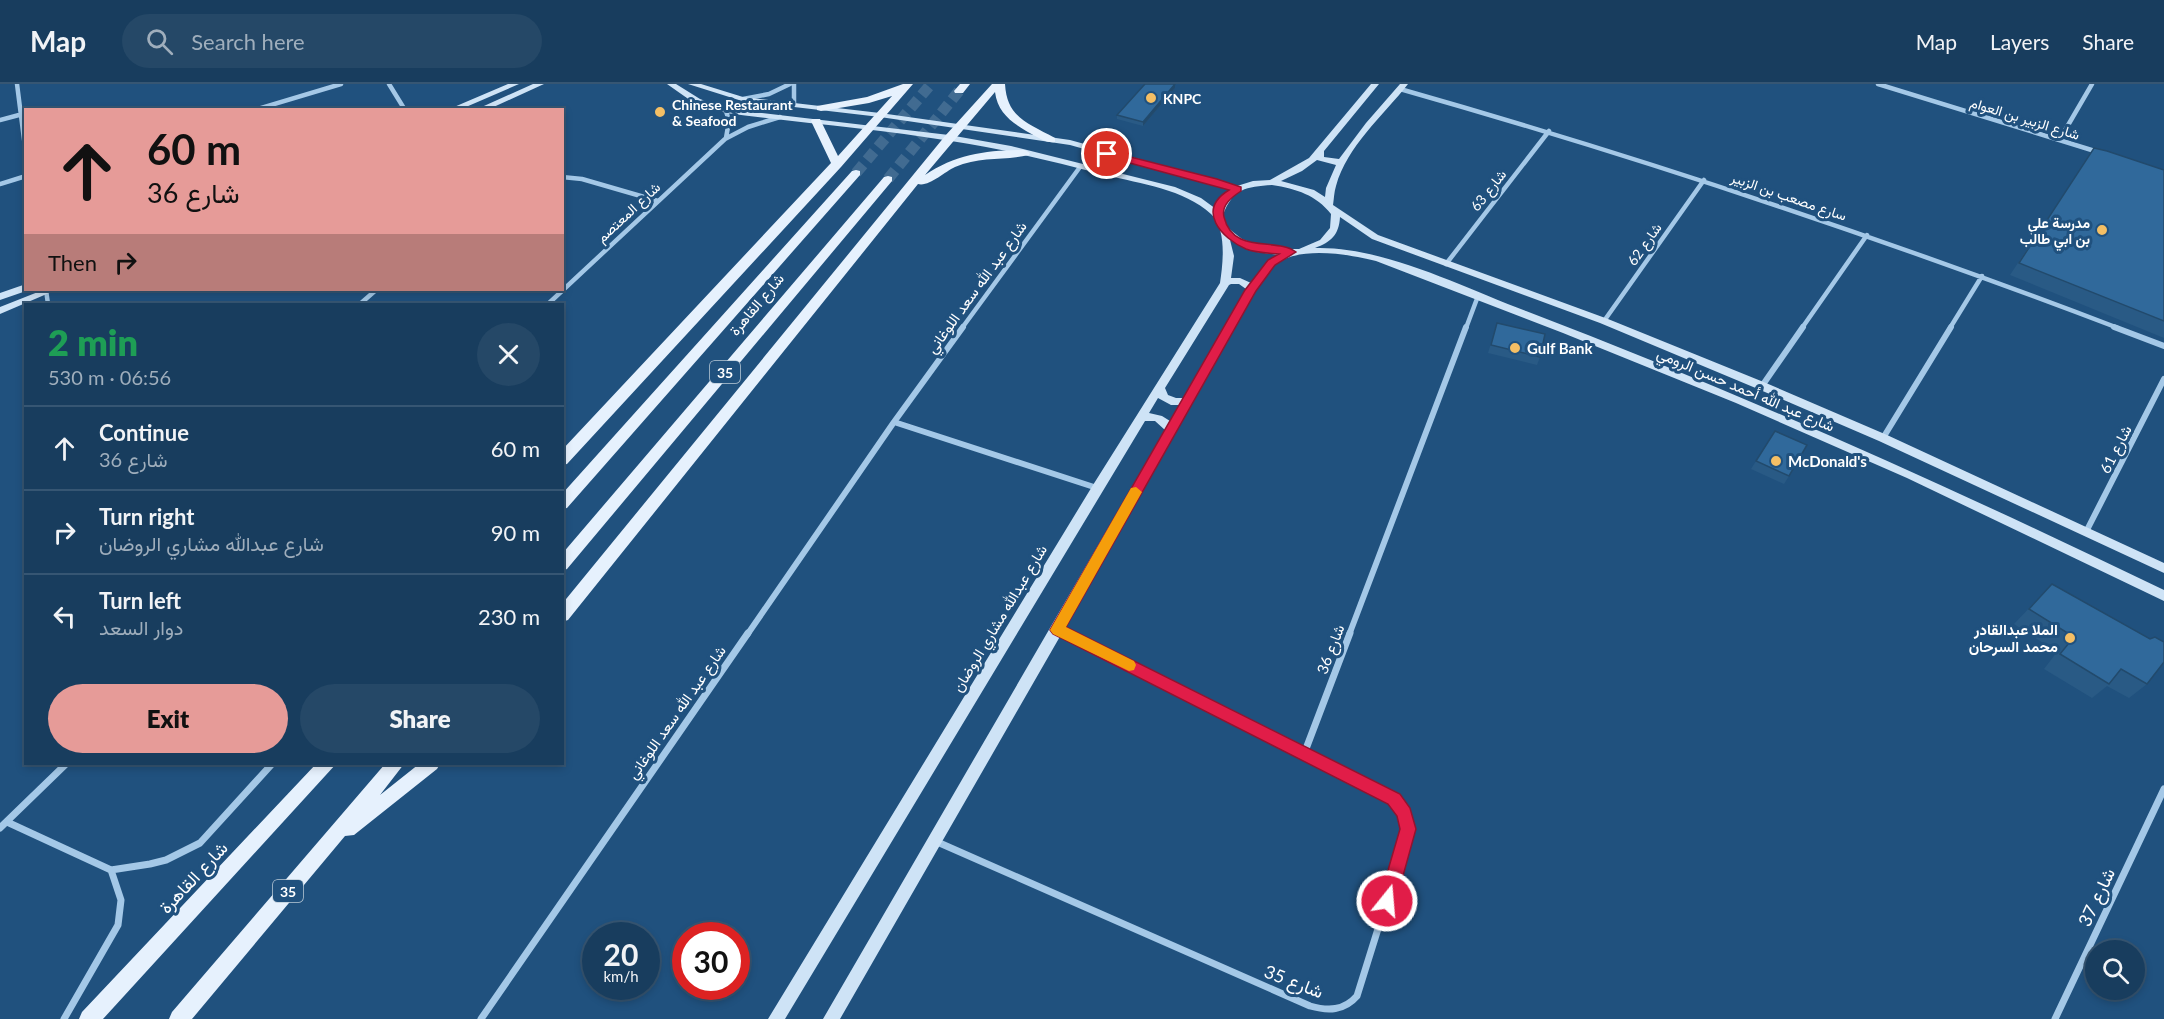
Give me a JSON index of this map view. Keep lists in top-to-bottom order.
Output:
{
  "streets": {
    "main road": ["شارع القاهرة", "35"],
    "street": [
      "شارع الزبير بن العوام",
      "شارع 63",
      "سارع مصعب بن الزبير",
      "شارع المعتصم",
      "شارع 62",
      "شارع عبد الله سعد اللوغاني",
      "شارع عبد الله أحمد حسن الرومي",
      "شارع 61",
      "شارع عبدالله مشاري الروضان",
      "شارع 36",
      "شارع 37",
      "شارع 35"
    ]
  },
  "crossings": [
    ["شارع 63", "سارع مصعب بن الزبير"],
    ["شارع 63", "شارع عبد الله أحمد حسن الرومي"],
    ["سارع مصعب بن الزبير", "شارع 62"],
    ["سارع مصعب بن الزبير", "شارع عبد الله أحمد حسن الرومي"],
    ["شارع 62", "شارع عبد الله أحمد حسن الرومي"],
    ["شارع عبد الله أحمد حسن الرومي", "شارع 61"],
    ["شارع عبد الله أحمد حسن الرومي", "شارع عبدالله مشاري الروضان"],
    ["شارع عبد الله أحمد حسن الرومي", "شارع 36"],
    ["شارع 36", "شارع 35"]
  ],
  "places": [
    "KNPC",
    "Chinese Restaurant & Seafood",
    "مدرسة علي بن ابي طالب",
    "Gulf Bank",
    "McDonald's",
    "الملا عبدالقادر محمد السرحان"
  ],
  "page": {
    "header": "Map",
    "search": "Search here",
    "nav": ["Map", "Layers", "Share"],
    "turn": ["60 m", "شارع 36"],
    "then": "Then",
    "heading": ["2 min", "530 m · 06:56"],
    "list": [
      {
        "name": "Continue",
        "note": "شارع 36",
        "value": "60 m"
      },
      {
        "name": "Turn right",
        "note": "شارع عبدالله مشاري الروضان",
        "value": "90 m"
      },
      {
        "name": "Turn left",
        "note": "دوار السعد",
        "value": "230 m"
      }
    ],
    "buttons": ["Exit", "Share"],
    "speed": "20 km/h",
    "limit": "30"
  }
}
